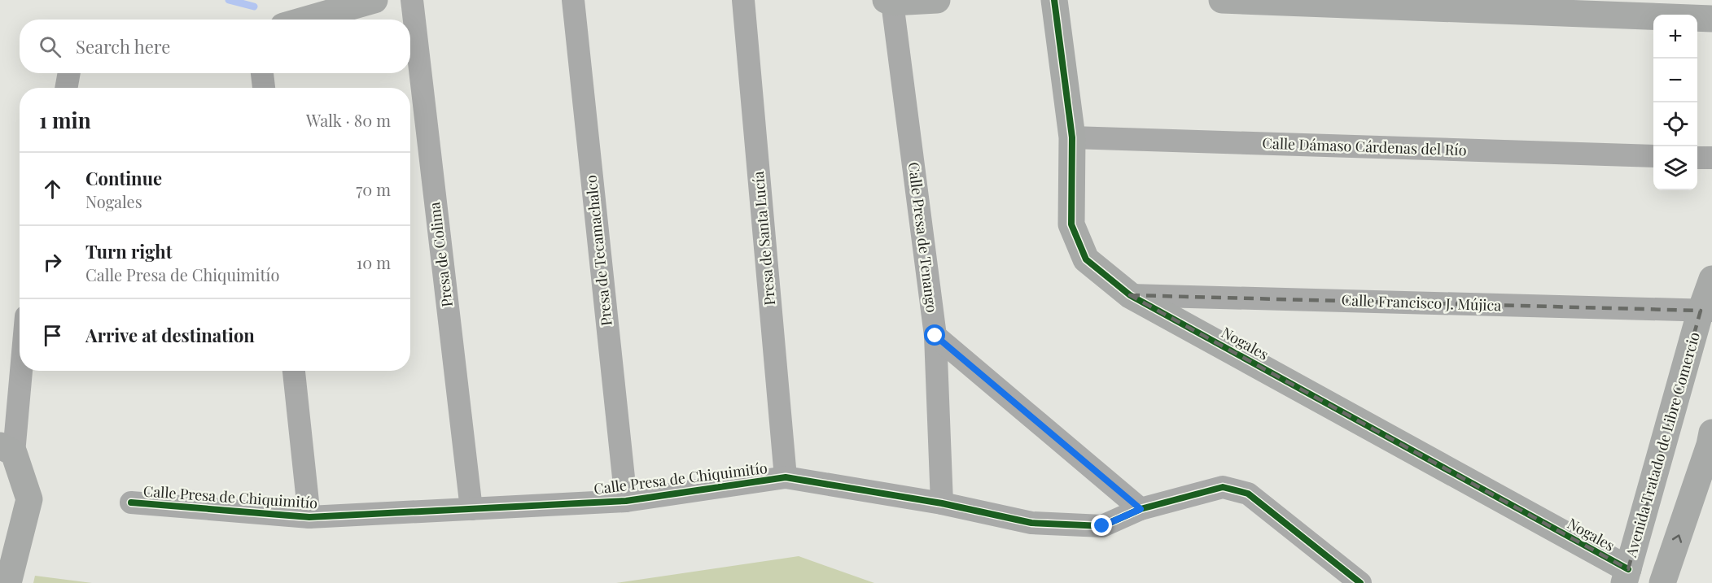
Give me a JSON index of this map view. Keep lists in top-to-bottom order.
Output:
{
  "streets": {
    "street": [
      "Calle Dámaso Cárdenas del Río",
      "Calle Presa de Tenango",
      "Presa de Santa Lucía",
      "Presa de Tecamachalco",
      "Presa de Colima",
      "Calle Francisco J. Mújica",
      "Nogales",
      "Avenida Tratado de Libre Comercio",
      "Calle Presa de Chiquimitío"
    ]
  },
  "crossings": [
    ["Calle Dámaso Cárdenas del Río", "Nogales"],
    ["Calle Presa de Tenango", "Calle Presa de Chiquimitío"],
    ["Presa de Santa Lucía", "Calle Presa de Chiquimitío"],
    ["Presa de Tecamachalco", "Calle Presa de Chiquimitío"],
    ["Presa de Colima", "Calle Presa de Chiquimitío"],
    ["Calle Francisco J. Mújica", "Nogales"],
    ["Calle Francisco J. Mújica", "Avenida Tratado de Libre Comercio"],
    ["Nogales", "Avenida Tratado de Libre Comercio"]
  ],
  "page": {
    "map_buttons": ["+", "−"],
    "search": "Search here",
    "heading": ["1 min", "Walk · 80 m"],
    "list": [
      ["Continue", "Nogales", "70 m"],
      ["Turn right", "Calle Presa de Chiquimitío", "10 m"],
      "Arrive at destination"
    ]
  }
}
